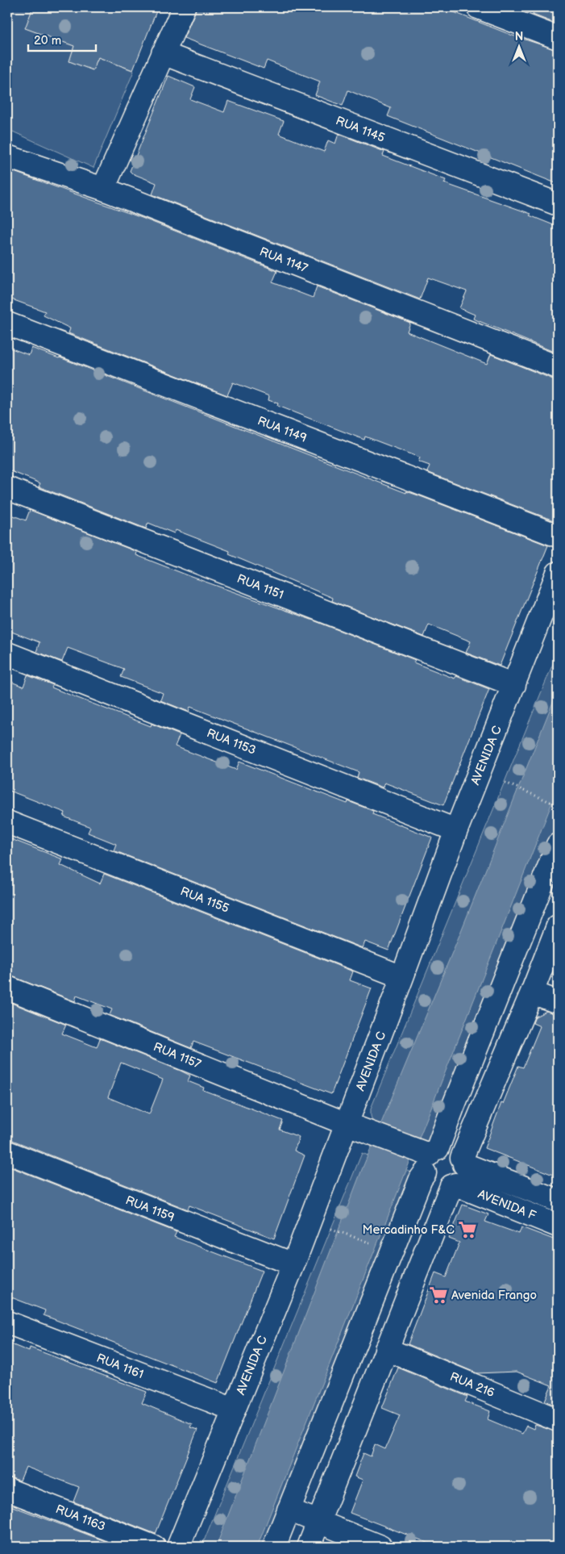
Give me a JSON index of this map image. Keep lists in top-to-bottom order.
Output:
{
  "streets": {
    "street": [
      "RUA 1145",
      "RUA 1147",
      "RUA 1149",
      "RUA 1151",
      "RUA 1153",
      "AVENIDA C",
      "RUA 1155",
      "RUA 1157",
      "AVENIDA F",
      "RUA 1159",
      "RUA 1161",
      "RUA 216",
      "RUA 1163"
    ]
  },
  "crossings": [
    ["RUA 1151", "AVENIDA C"],
    ["RUA 1153", "AVENIDA C"],
    ["AVENIDA C", "RUA 1155"],
    ["AVENIDA C", "RUA 1157"],
    ["AVENIDA C", "RUA 1159"],
    ["AVENIDA C", "RUA 1161"],
    ["RUA 1157", "AVENIDA F"]
  ],
  "places": {
    "supermarket": ["Mercadinho F&C", "Avenida Frango"]
  },
  "scale_bar": "20 m",
  "north": "top"
}
